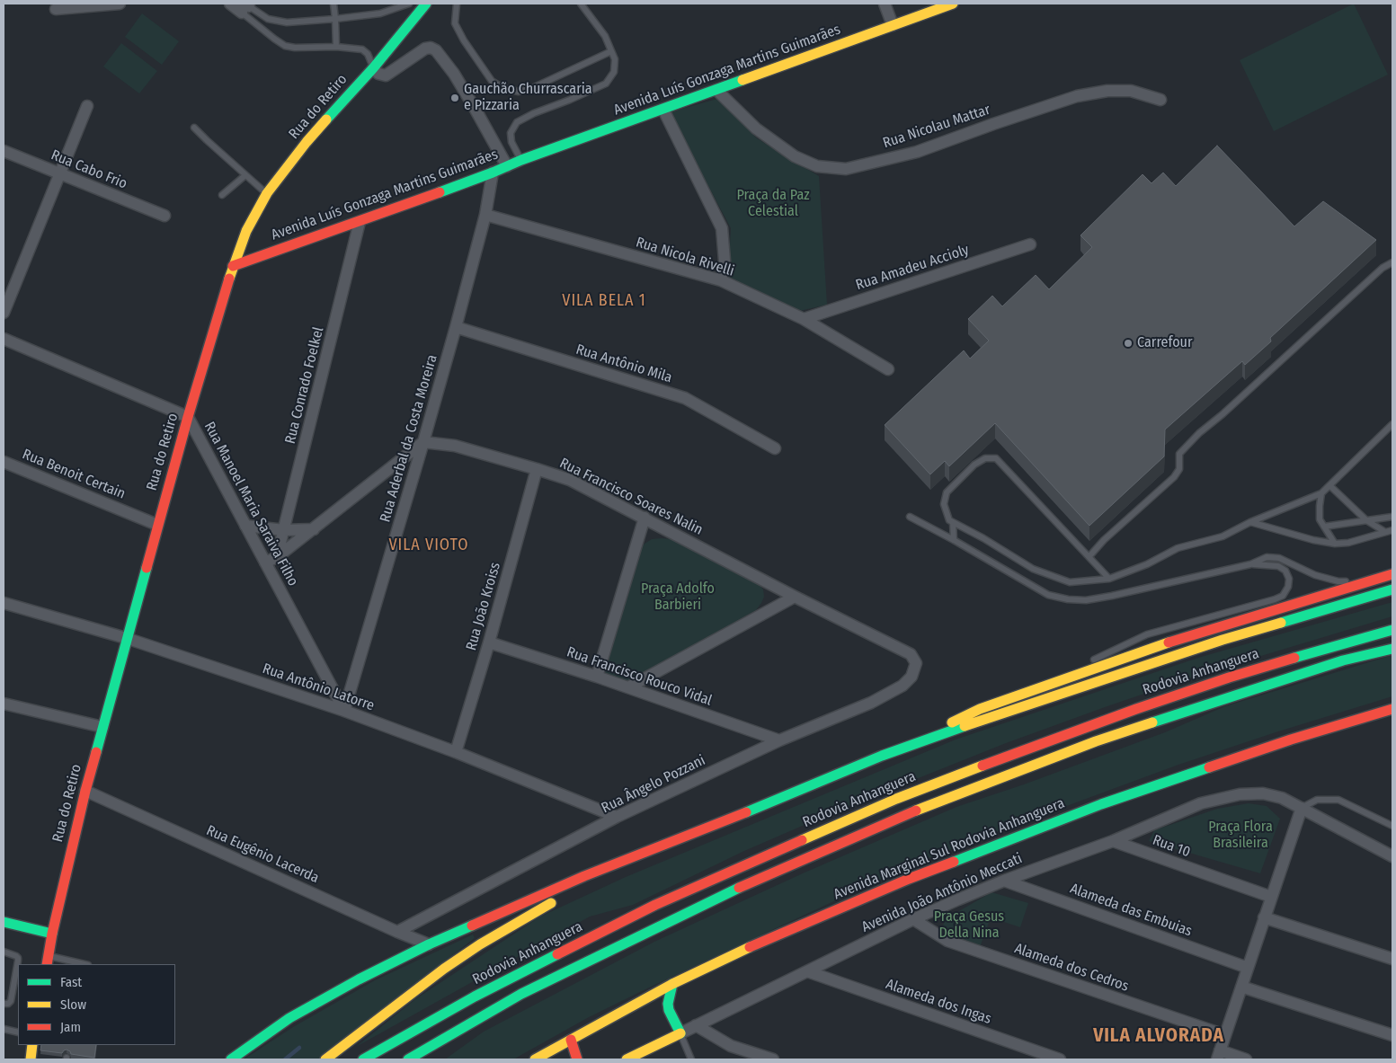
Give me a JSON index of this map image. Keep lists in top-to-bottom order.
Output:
{
  "streets": {
    "main road": [
      "Avenida Luís Gonzaga Martins Guimarães",
      "Rua do Retiro",
      "Rodovia Anhanguera",
      "Avenida Marginal Sul Rodovia Anhanguera",
      "Avenida João Antônio Meccati"
    ],
    "street": [
      "Rua Nicolau Mattar",
      "Rua Cabo Frio",
      "Rua Nicola Rivelli",
      "Rua Amadeu Accioly",
      "Rua Antônio Mila",
      "Rua Conrado Foelkel",
      "Rua Aderbal da Costa Moreira",
      "Rua Benoit Certain",
      "Rua Francisco Soares Nalin",
      "Rua Manoel Maria Saraiva Filho",
      "Rua João Kroiss",
      "Rua Francisco Rouco Vidal",
      "Rua Antônio Latorre",
      "Rua Ângelo Pozzani",
      "Rua 10",
      "Rua Eugênio Lacerda",
      "Alameda das Embuias",
      "Alameda dos Cedros",
      "Alameda dos Ingas"
    ]
  },
  "crossings": [
    ["Avenida Luís Gonzaga Martins Guimarães", "Rua do Retiro"],
    ["Avenida Luís Gonzaga Martins Guimarães", "Rua Nicolau Mattar"],
    ["Avenida Luís Gonzaga Martins Guimarães", "Rua Conrado Foelkel"],
    ["Avenida Luís Gonzaga Martins Guimarães", "Rua Aderbal da Costa Moreira"],
    ["Rua do Retiro", "Rua Benoit Certain"],
    ["Rua do Retiro", "Rua Manoel Maria Saraiva Filho"],
    ["Rua do Retiro", "Rua Antônio Latorre"],
    ["Rua do Retiro", "Rua Eugênio Lacerda"],
    ["Rua Nicola Rivelli", "Rua Amadeu Accioly"],
    ["Rua Nicola Rivelli", "Rua Aderbal da Costa Moreira"],
    ["Rua Antônio Mila", "Rua Aderbal da Costa Moreira"],
    ["Rua Aderbal da Costa Moreira", "Rua Francisco Soares Nalin"],
    ["Rua Aderbal da Costa Moreira", "Rua Manoel Maria Saraiva Filho"],
    ["Rua Aderbal da Costa Moreira", "Rua Antônio Latorre"],
    ["Rua Francisco Soares Nalin", "Rua João Kroiss"],
    ["Rua Francisco Soares Nalin", "Rua Ângelo Pozzani"],
    ["Rua Manoel Maria Saraiva Filho", "Rua Antônio Latorre"],
    ["Rua João Kroiss", "Rua Francisco Rouco Vidal"],
    ["Rua João Kroiss", "Rua Antônio Latorre"],
    ["Rua Francisco Rouco Vidal", "Rua Ângelo Pozzani"],
    ["Rua Antônio Latorre", "Rua Ângelo Pozzani"],
    ["Rua Ângelo Pozzani", "Rua Eugênio Lacerda"],
    ["Rua 10", "Avenida João Antônio Meccati"],
    ["Avenida João Antônio Meccati", "Alameda das Embuias"],
    ["Avenida João Antônio Meccati", "Alameda dos Cedros"],
    ["Avenida João Antônio Meccati", "Alameda dos Ingas"]
  ],
  "districts": ["VILA BELA 1", "VILA VIOTO", "VILA ALVORADA"],
  "parks": [
    "Praça da Paz Celestial",
    "Praça Adolfo Barbieri",
    "Praça Flora Brasileira",
    "Praça Gesus Della Nina"
  ],
  "places": ["Gauchão Churrascaria e Pizzaria", "Carrefour"],
  "legend": ["Fast", "Slow", "Jam"]
}
